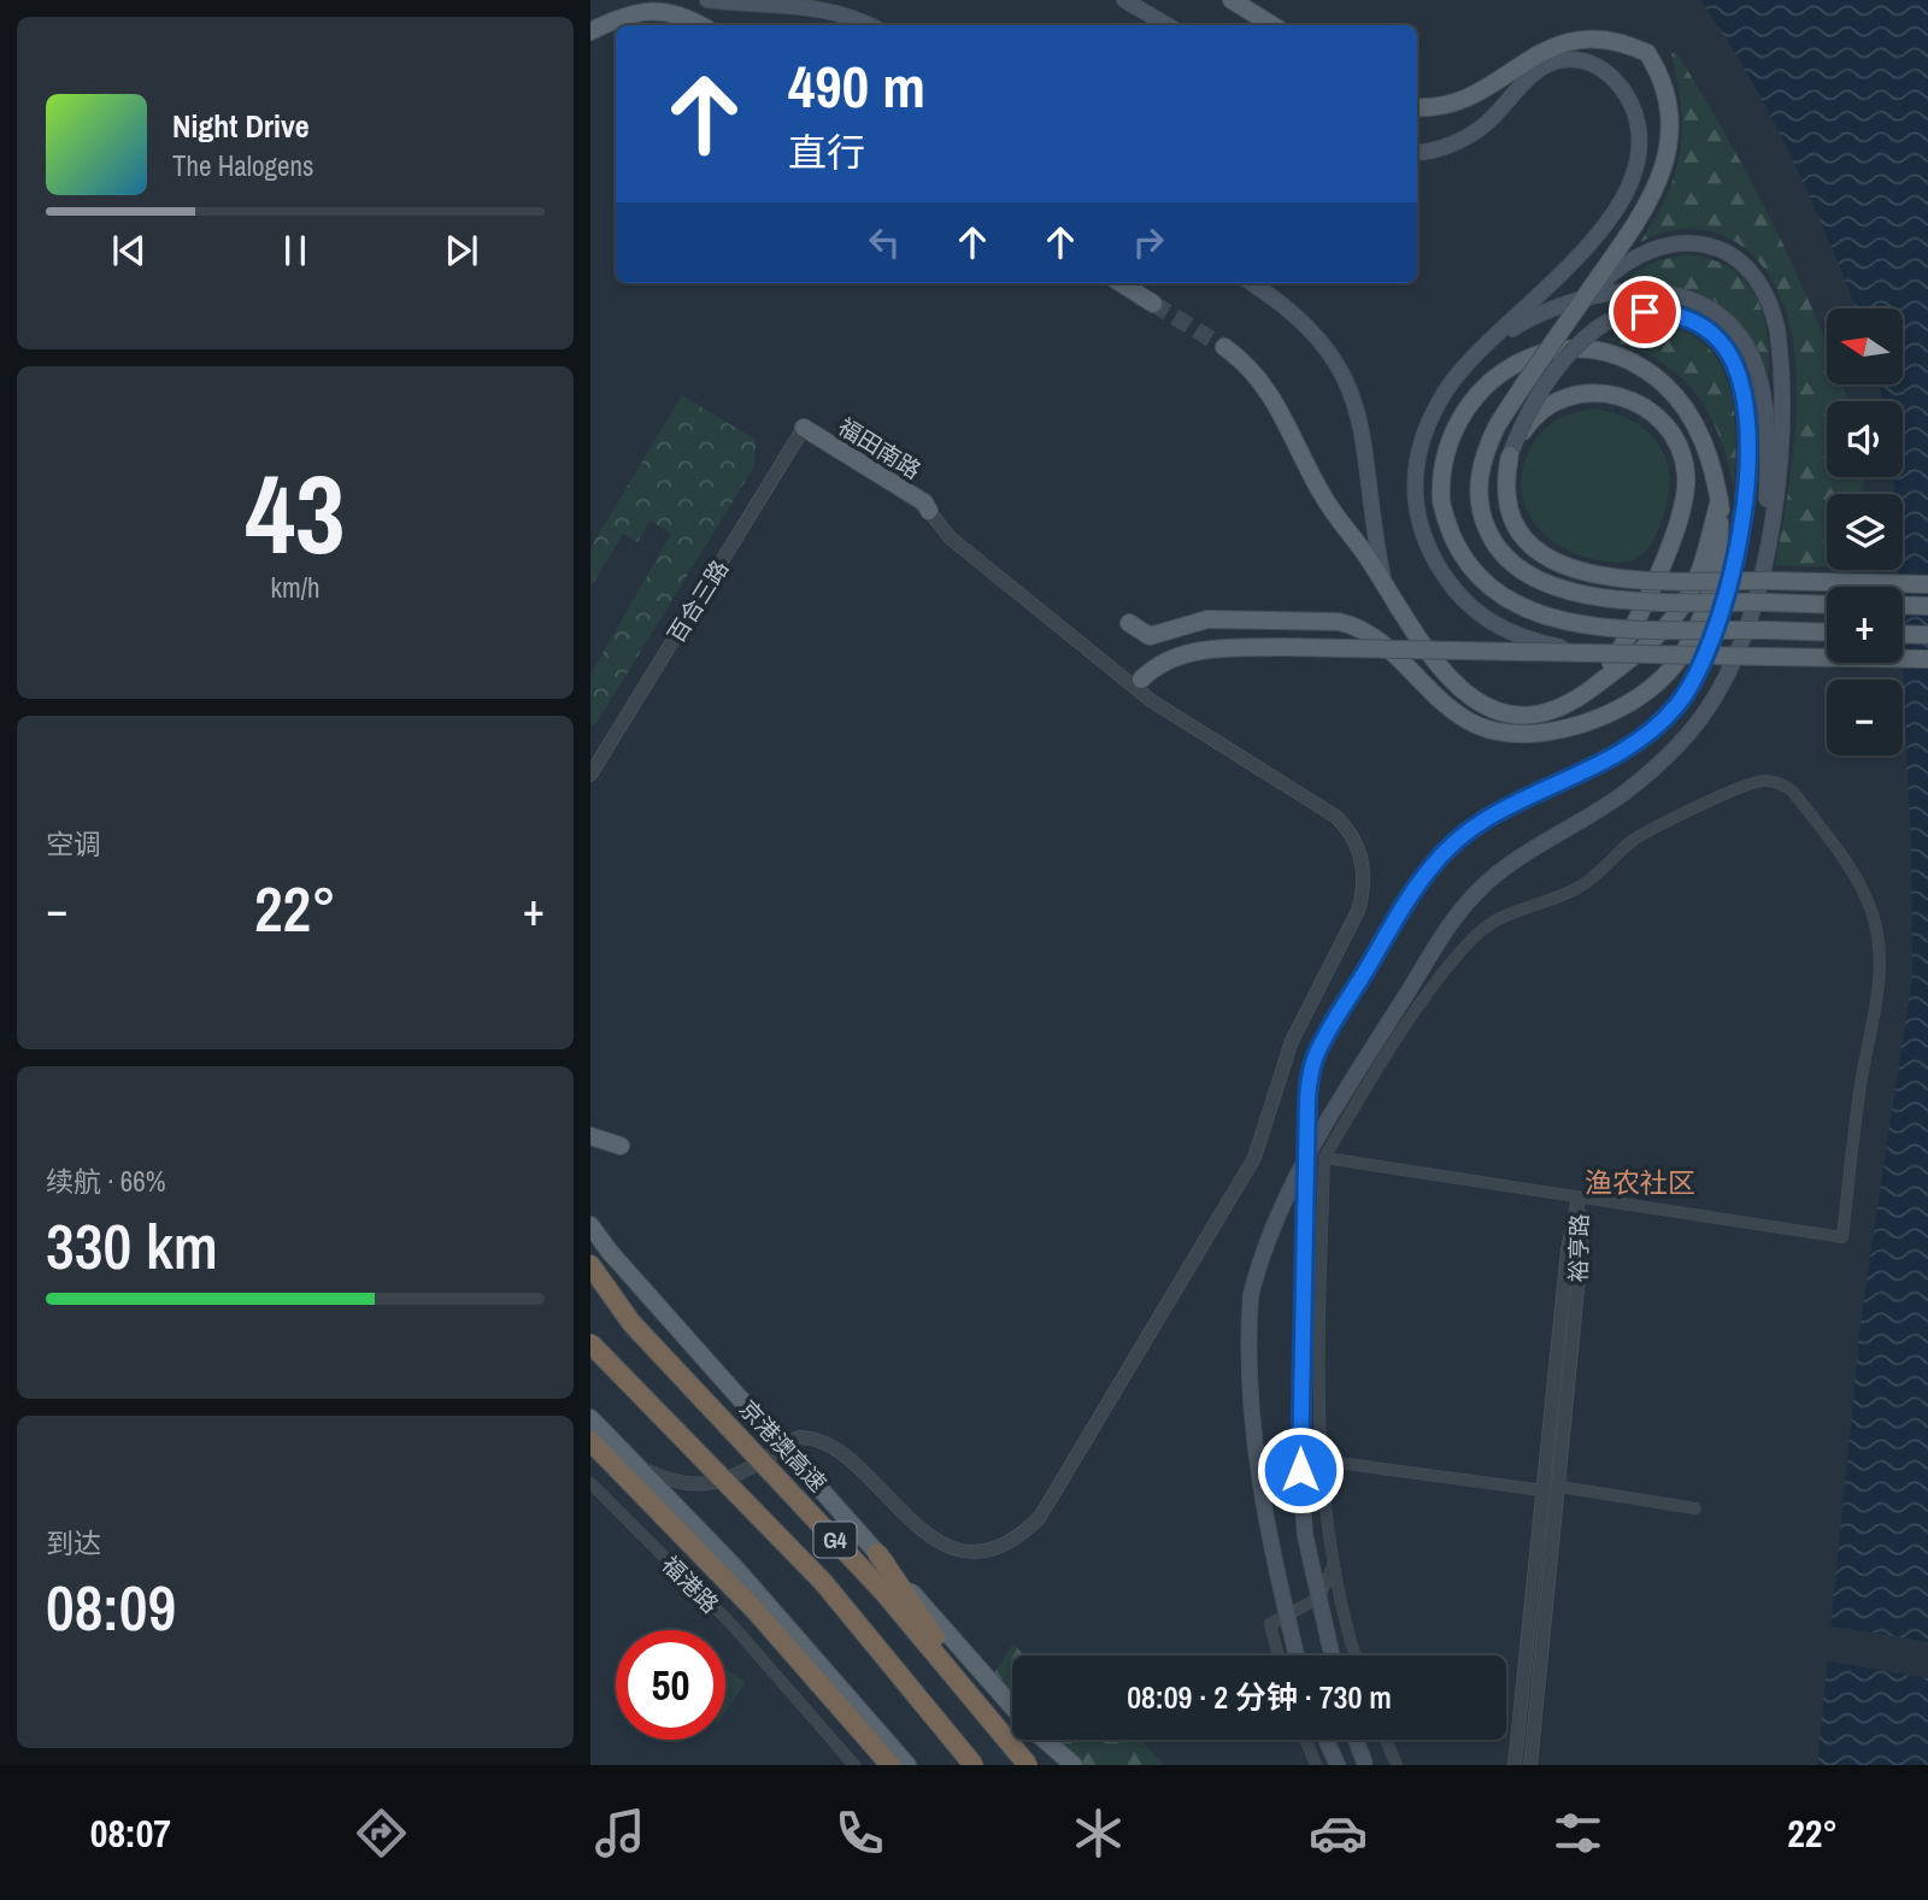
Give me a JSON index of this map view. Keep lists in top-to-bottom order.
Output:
{
  "streets": {
    "highway": ["京港澳高速", "G4"],
    "main road": ["福田南路"],
    "street": ["百合三路", "裕亨路", "福港路"]
  },
  "crossings": [
    ["福田南路", "百合三路"]
  ],
  "districts": ["渔农社区"],
  "north": "left",
  "page": {
    "turn": ["490 m", "直行"],
    "song": ["Night Drive", "The Halogens"],
    "map_buttons": ["+", "−"],
    "tile": [
      ["43", "km/h"],
      "空调",
      ["续航 · 66%", "330 km"],
      ["到达", "08:09"]
    ],
    "heat": ["−", "22°", "+"],
    "limit": "50",
    "trip": "08:09 · 2 分钟 · 730 m",
    "tabs": ["08:07", "22°"]
  }
}
